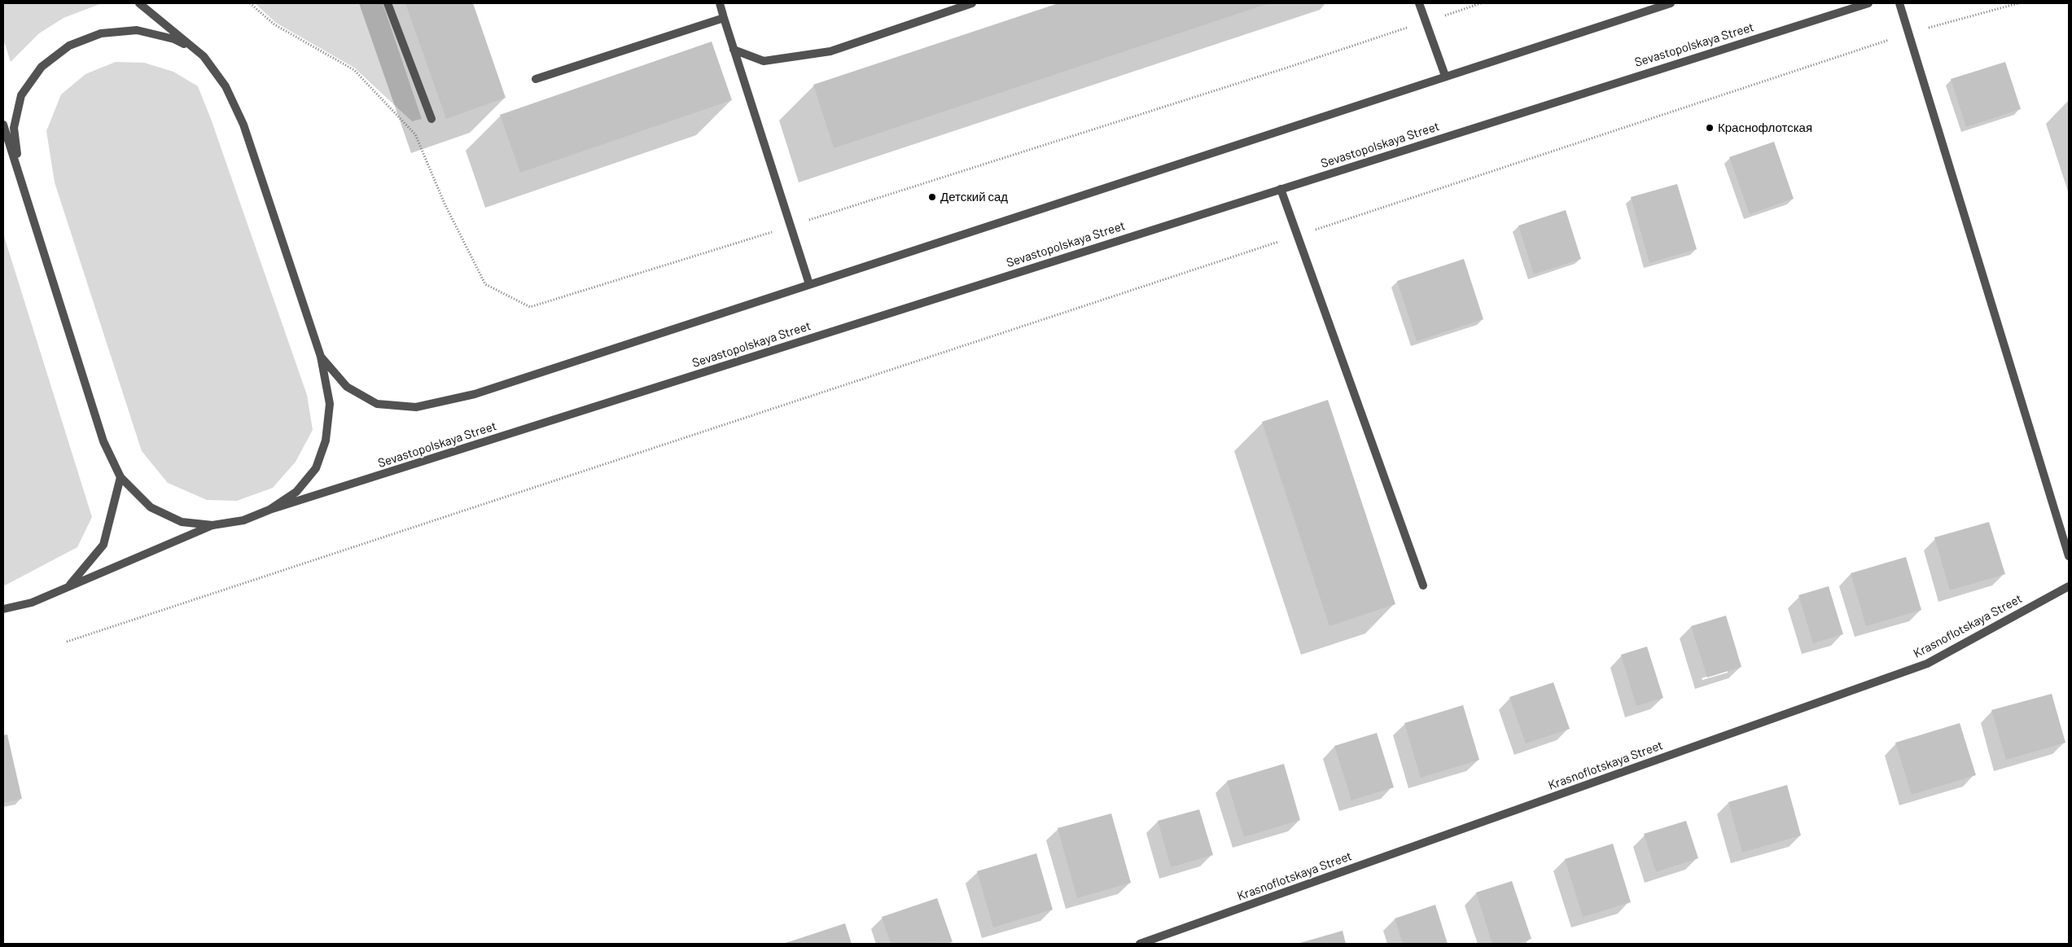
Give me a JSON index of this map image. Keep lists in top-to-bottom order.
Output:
{
  "streets": {
    "street": ["Sevastopolskaya Street", "Krasnoflotskaya Street"]
  },
  "places": ["Краснофлотская", "Детский сад"]
}
